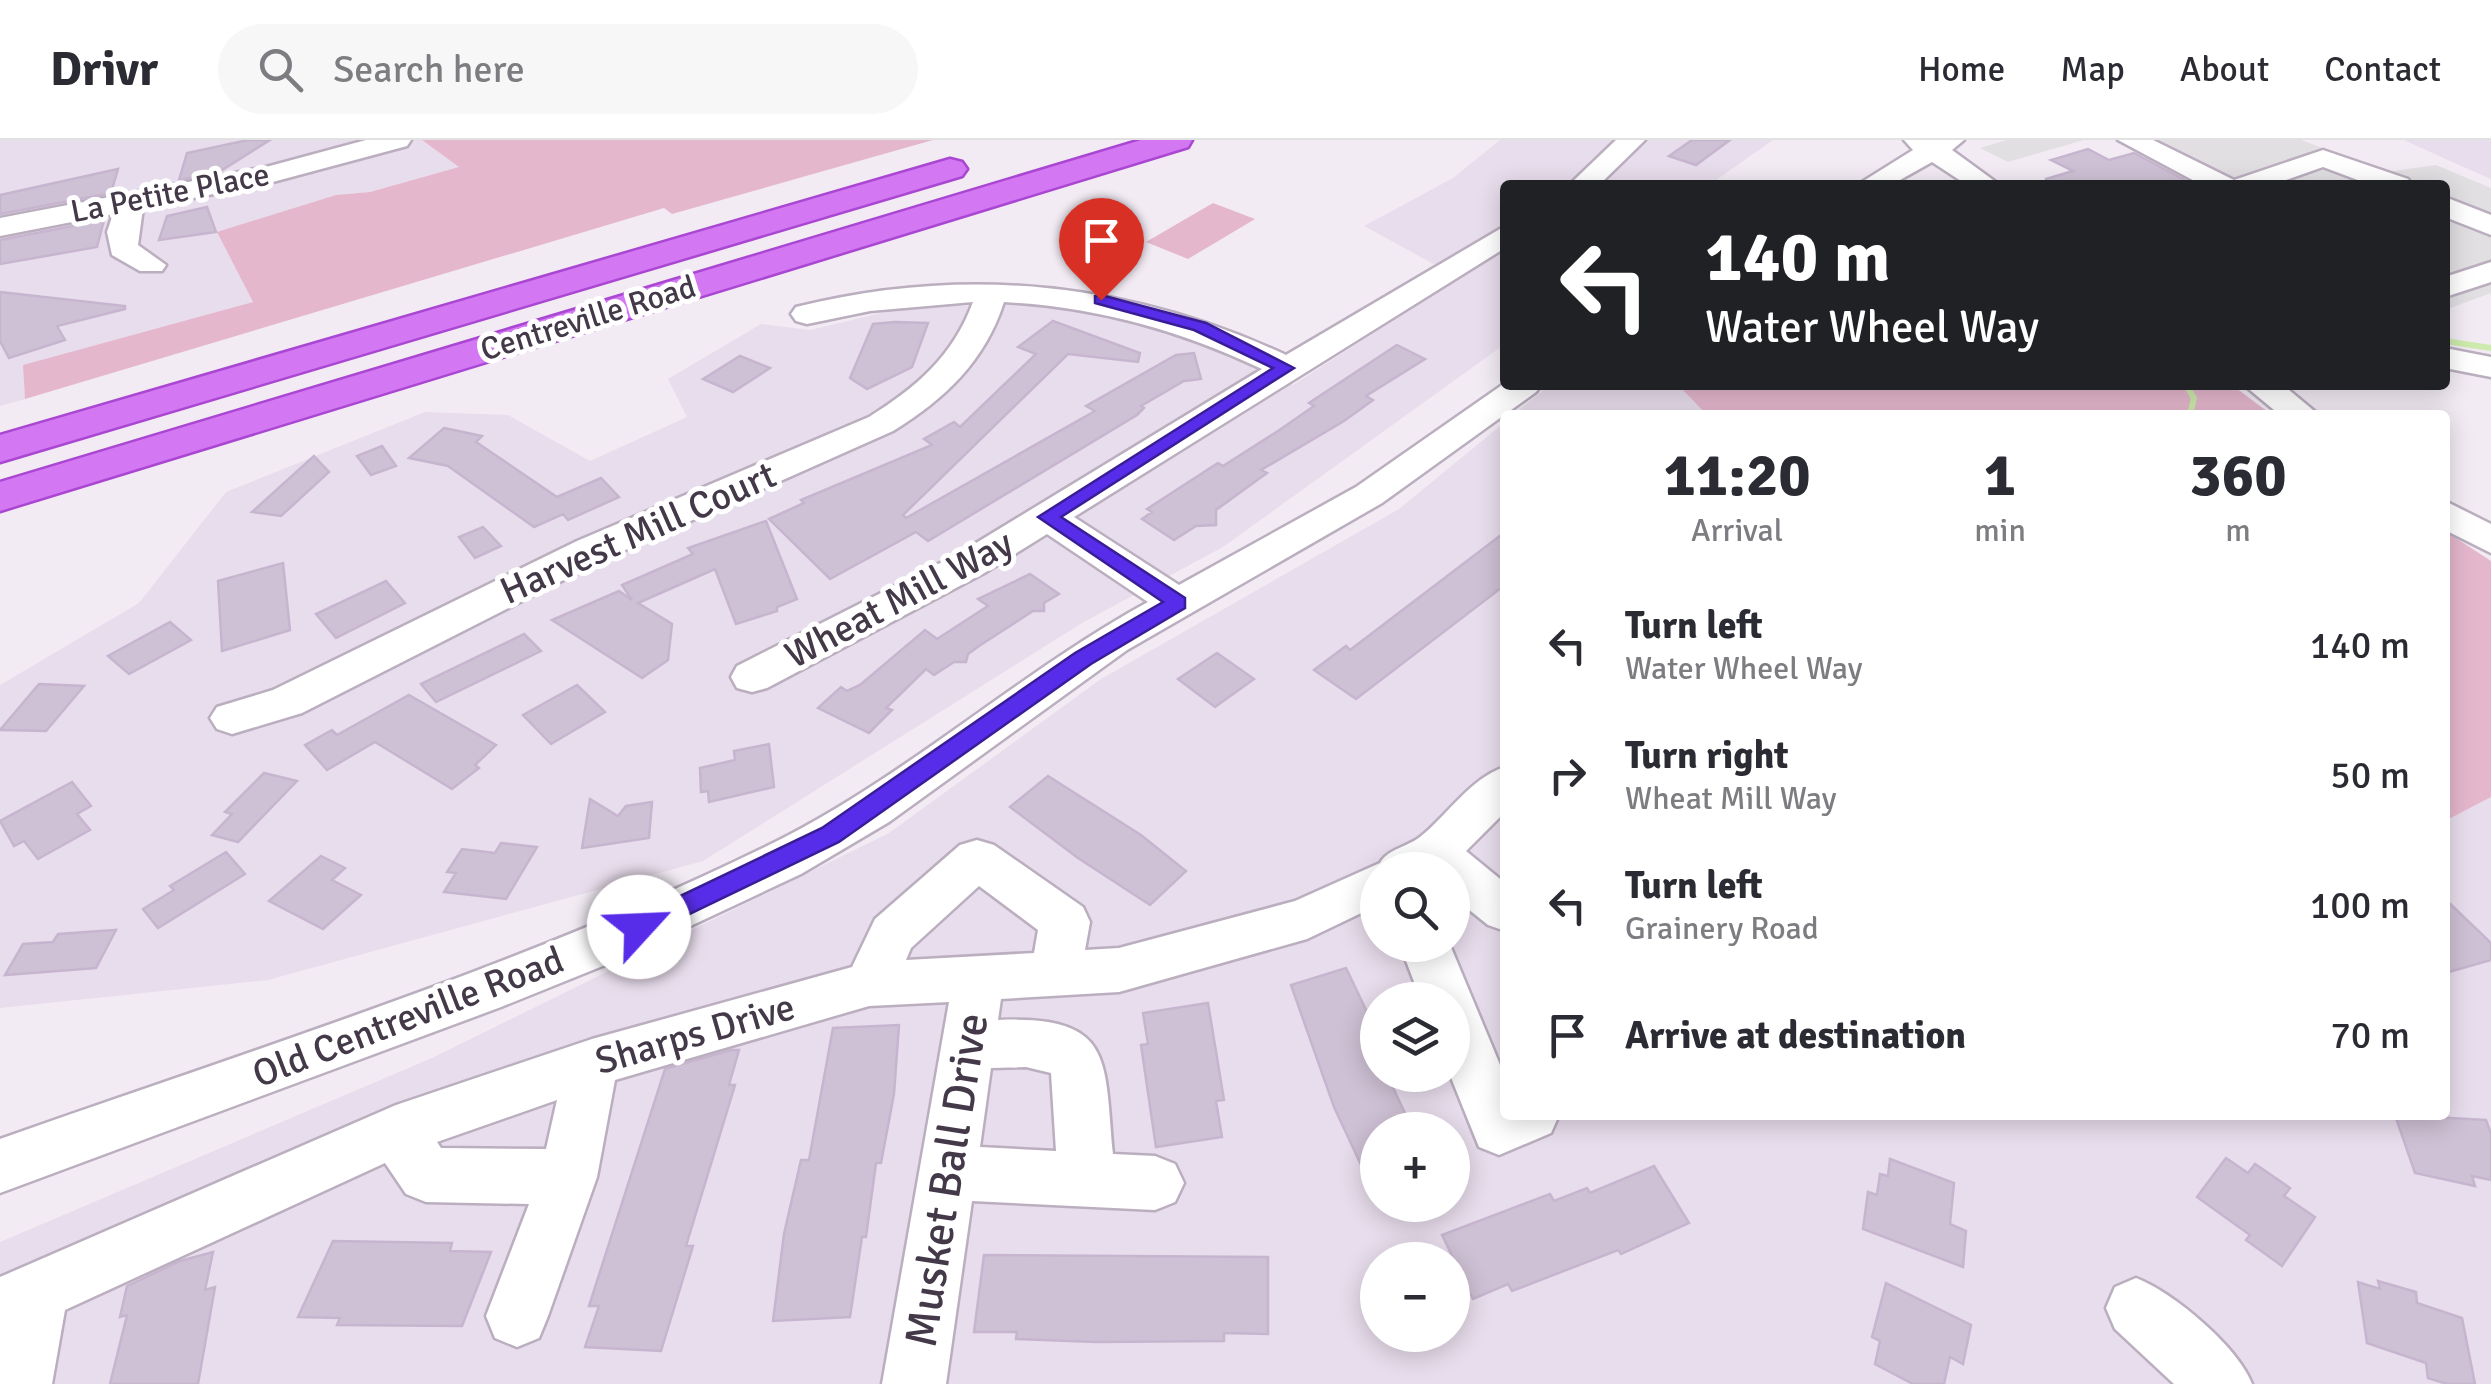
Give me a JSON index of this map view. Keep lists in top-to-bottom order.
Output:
{
  "streets": {
    "highway": ["Centreville Road"],
    "street": [
      "La Petite Place",
      "Harvest Mill Court",
      "Wheat Mill Way",
      "Old Centreville Road",
      "Sharps Drive",
      "Musket Ball Drive"
    ]
  },
  "crossings": [
    ["Sharps Drive", "Musket Ball Drive"]
  ],
  "page": {
    "header": "Drivr",
    "search": "Search here",
    "nav": [
      "Home",
      "Map",
      "About",
      "Contact"
    ],
    "turn": ["140 m", "Water Wheel Way"],
    "eta": [
      "11:20",
      "Arrival",
      "1",
      "min",
      "360",
      "m"
    ],
    "list": [
      {
        "name": "Turn left",
        "note": "Water Wheel Way",
        "value": "140 m"
      },
      {
        "name": "Turn right",
        "note": "Wheat Mill Way",
        "value": "50 m"
      },
      {
        "name": "Turn left",
        "note": "Grainery Road",
        "value": "100 m"
      },
      {
        "name": "Arrive at destination",
        "value": "70 m"
      }
    ],
    "map_buttons": ["+", "−"]
  }
}
